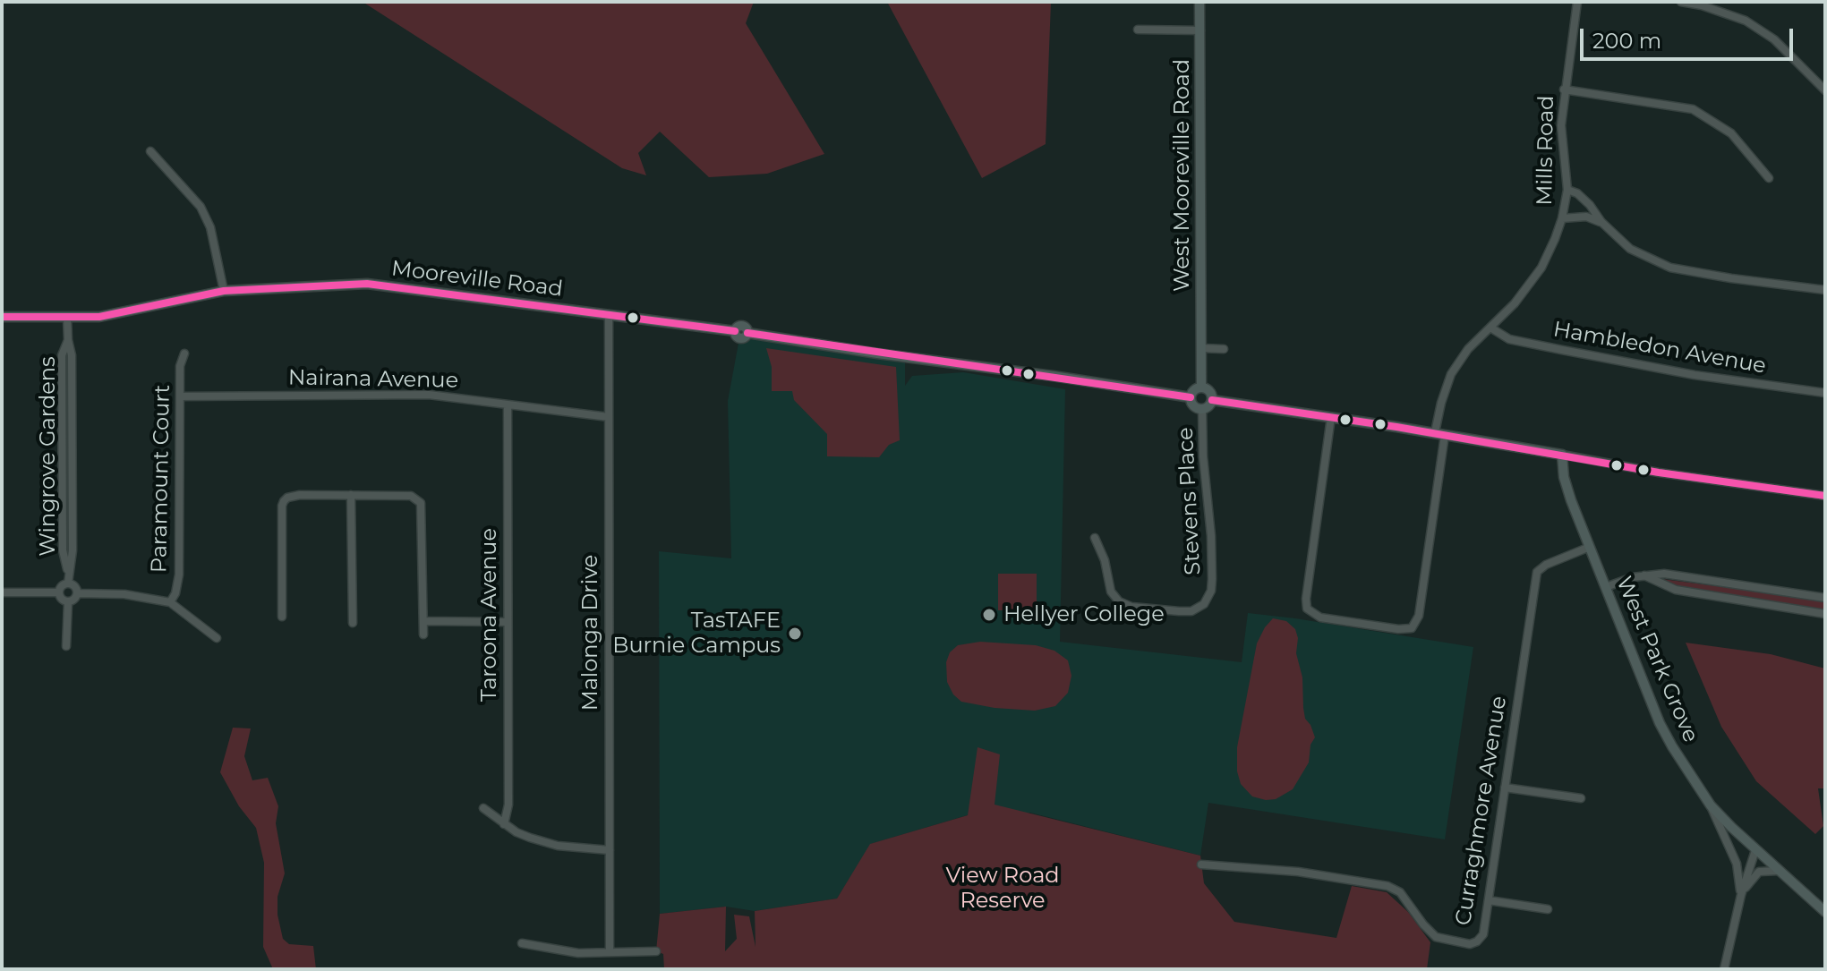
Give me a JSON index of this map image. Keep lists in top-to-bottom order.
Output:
{
  "streets": {
    "main road": ["West Mooreville Road", "Mooreville Road", "West Park Grove"],
    "street": [
      "Mills Road",
      "Hambledon Avenue",
      "Nairana Avenue",
      "Wingrove Gardens",
      "Paramount Court",
      "Stevens Place",
      "Taroona Avenue",
      "Malonga Drive",
      "Curraghmore Avenue"
    ]
  },
  "crossings": [
    ["Mills Road", "Hambledon Avenue"],
    ["West Mooreville Road", "Mooreville Road"],
    ["West Mooreville Road", "Stevens Place"],
    ["Mooreville Road", "Wingrove Gardens"],
    ["Mooreville Road", "Stevens Place"],
    ["Mooreville Road", "Malonga Drive"],
    ["Nairana Avenue", "Paramount Court"],
    ["Nairana Avenue", "Taroona Avenue"],
    ["Nairana Avenue", "Malonga Drive"],
    ["West Park Grove", "Curraghmore Avenue"]
  ],
  "parks": ["View Road Reserve"],
  "places": ["Hellyer College", "TasTAFE Burnie Campus"],
  "scale_bar": "200 m"
}
